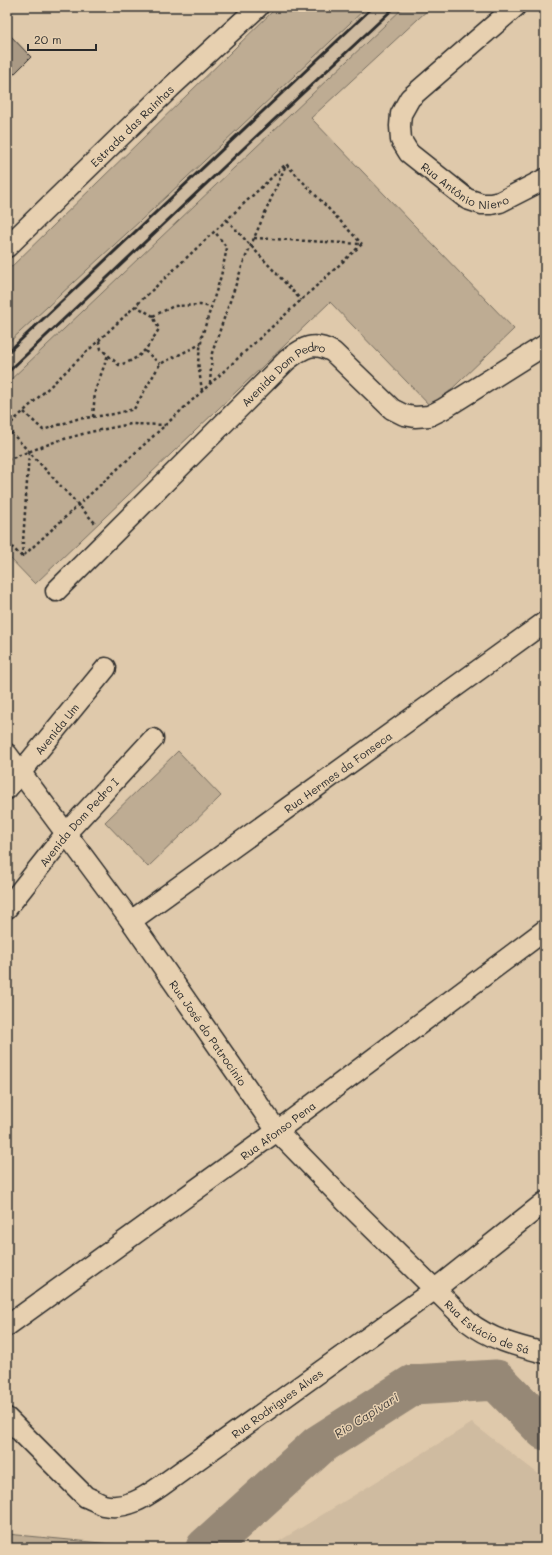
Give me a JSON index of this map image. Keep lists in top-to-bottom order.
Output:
{
  "streets": {
    "street": [
      "Estrada das Rainhas",
      "Rua Antônio Niero",
      "Avenida Dom Pedro",
      "Avenida Um",
      "Rua Hermes da Fonseca",
      "Avenida Dom Pedro I",
      "Rua José do Patrocínio",
      "Rua Afonso Pena",
      "Rua Estácio de Sá",
      "Rua Rodrigues Alves"
    ]
  },
  "crossings": [
    ["Avenida Um", "Rua José do Patrocínio"],
    ["Rua Hermes da Fonseca", "Rua José do Patrocínio"],
    ["Avenida Dom Pedro I", "Rua José do Patrocínio"],
    ["Rua José do Patrocínio", "Rua Afonso Pena"],
    ["Rua José do Patrocínio", "Rua Estácio de Sá"],
    ["Rua José do Patrocínio", "Rua Rodrigues Alves"],
    ["Rua Estácio de Sá", "Rua Rodrigues Alves"]
  ],
  "water": ["Rio Capivari"],
  "scale_bar": "20 m"
}
